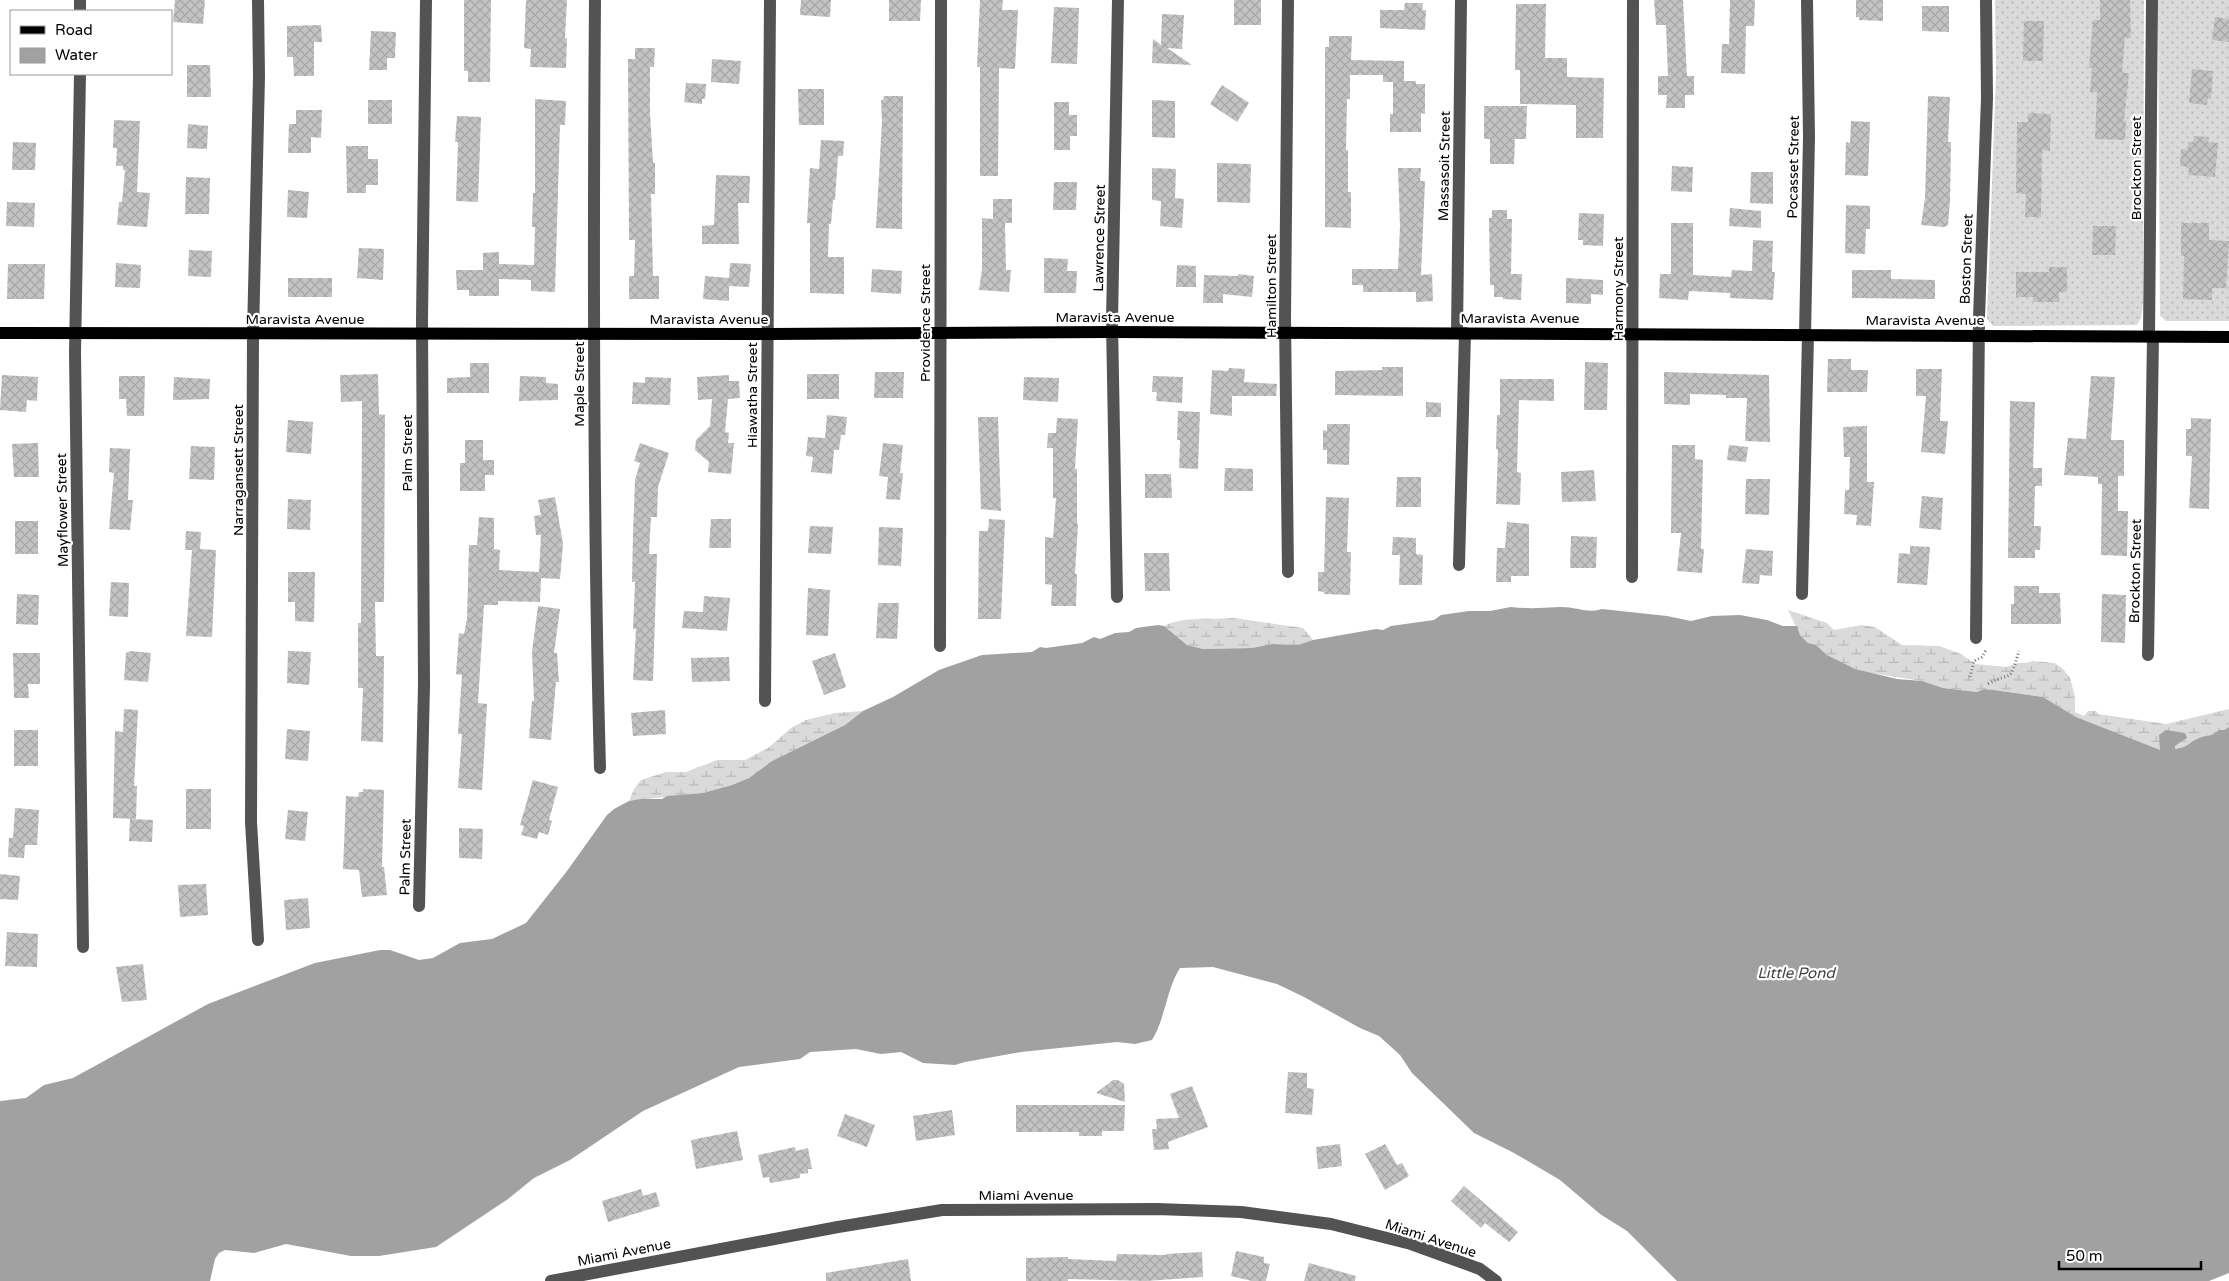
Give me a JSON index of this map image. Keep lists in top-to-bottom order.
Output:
{
  "streets": {
    "main road": ["Maravista Avenue"],
    "street": [
      "Massasoit Street",
      "Pocasset Street",
      "Brockton Street",
      "Lawrence Street",
      "Boston Street",
      "Hamilton Street",
      "Harmony Street",
      "Providence Street",
      "Maple Street",
      "Hiawatha Street",
      "Palm Street",
      "Narragansett Street",
      "Mayflower Street",
      "Miami Avenue"
    ]
  },
  "crossings": [
    ["Massasoit Street", "Maravista Avenue"],
    ["Pocasset Street", "Maravista Avenue"],
    ["Brockton Street", "Maravista Avenue"],
    ["Lawrence Street", "Maravista Avenue"],
    ["Boston Street", "Maravista Avenue"],
    ["Hamilton Street", "Maravista Avenue"],
    ["Harmony Street", "Maravista Avenue"],
    ["Maravista Avenue", "Providence Street"],
    ["Maravista Avenue", "Maple Street"],
    ["Maravista Avenue", "Hiawatha Street"],
    ["Maravista Avenue", "Palm Street"],
    ["Maravista Avenue", "Narragansett Street"],
    ["Maravista Avenue", "Mayflower Street"]
  ],
  "water": ["Little Pond"],
  "legend": ["Road", "Water"],
  "scale_bar": "50 m"
}
